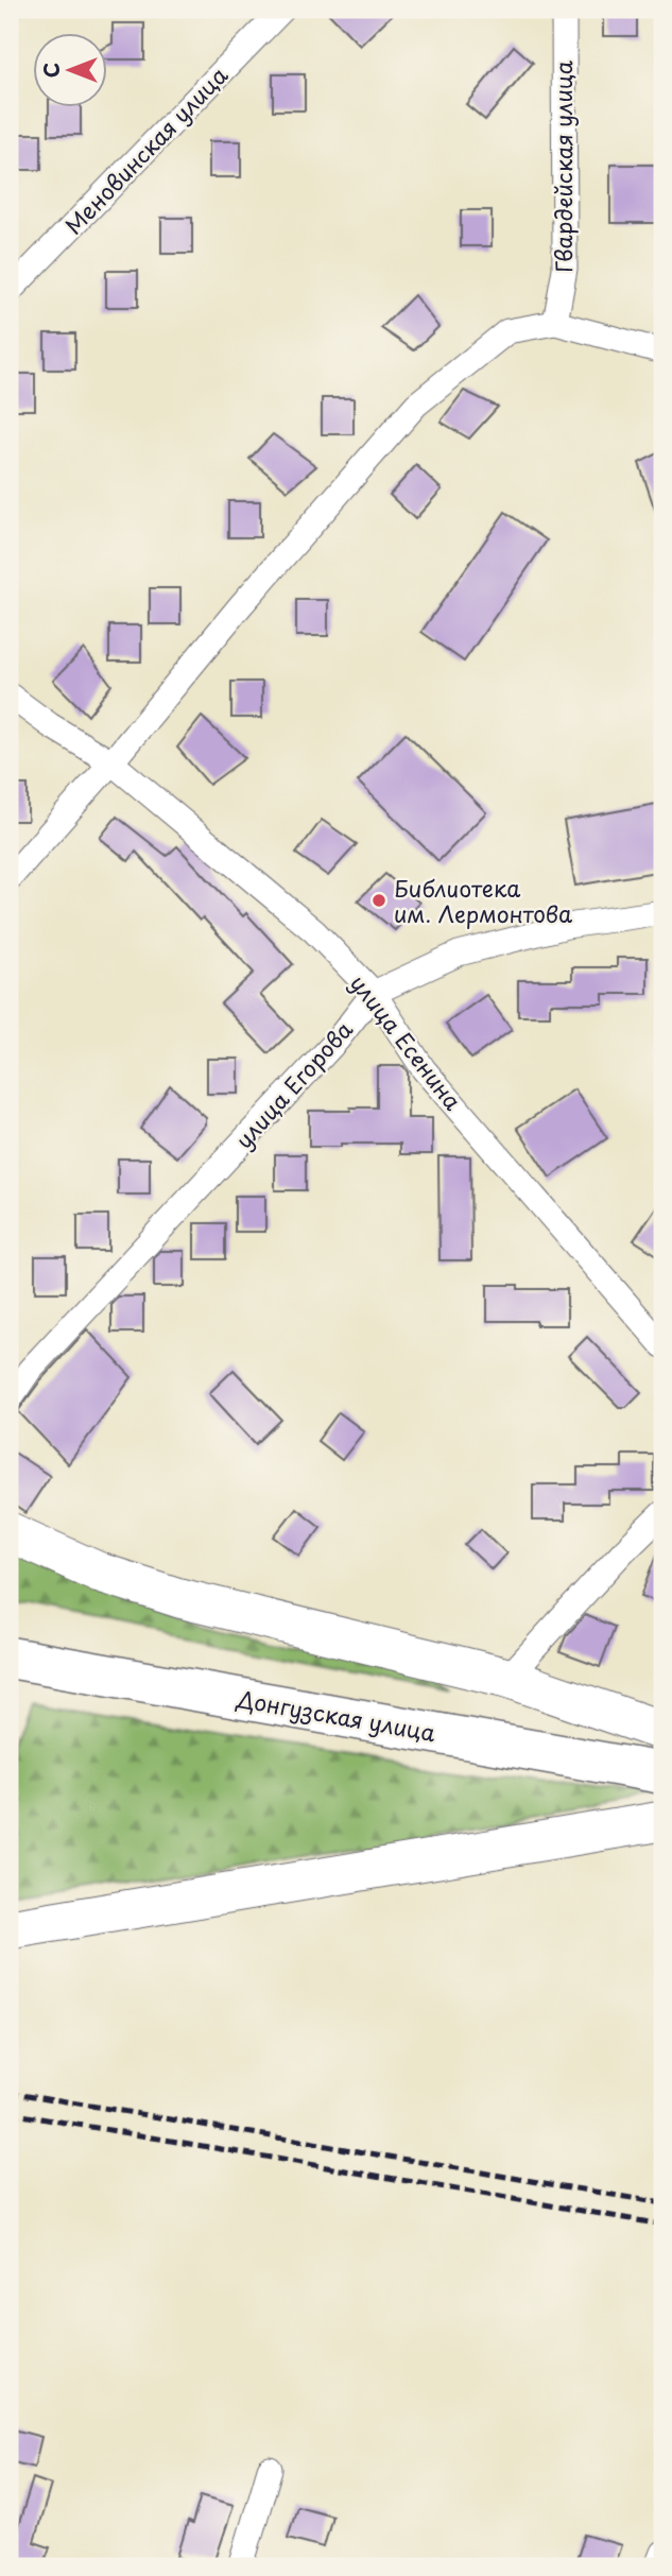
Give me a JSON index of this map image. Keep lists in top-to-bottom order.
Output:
{
  "streets": {
    "highway": ["Донгузская улица"],
    "street": [
      "Меновинская улица",
      "Гвардейская улица",
      "улица Есенина",
      "улица Егорова"
    ]
  },
  "crossings": [
    ["улица Есенина", "улица Егорова"]
  ],
  "places": ["Библиотека им. Лермонтова"],
  "north": "left"
}
